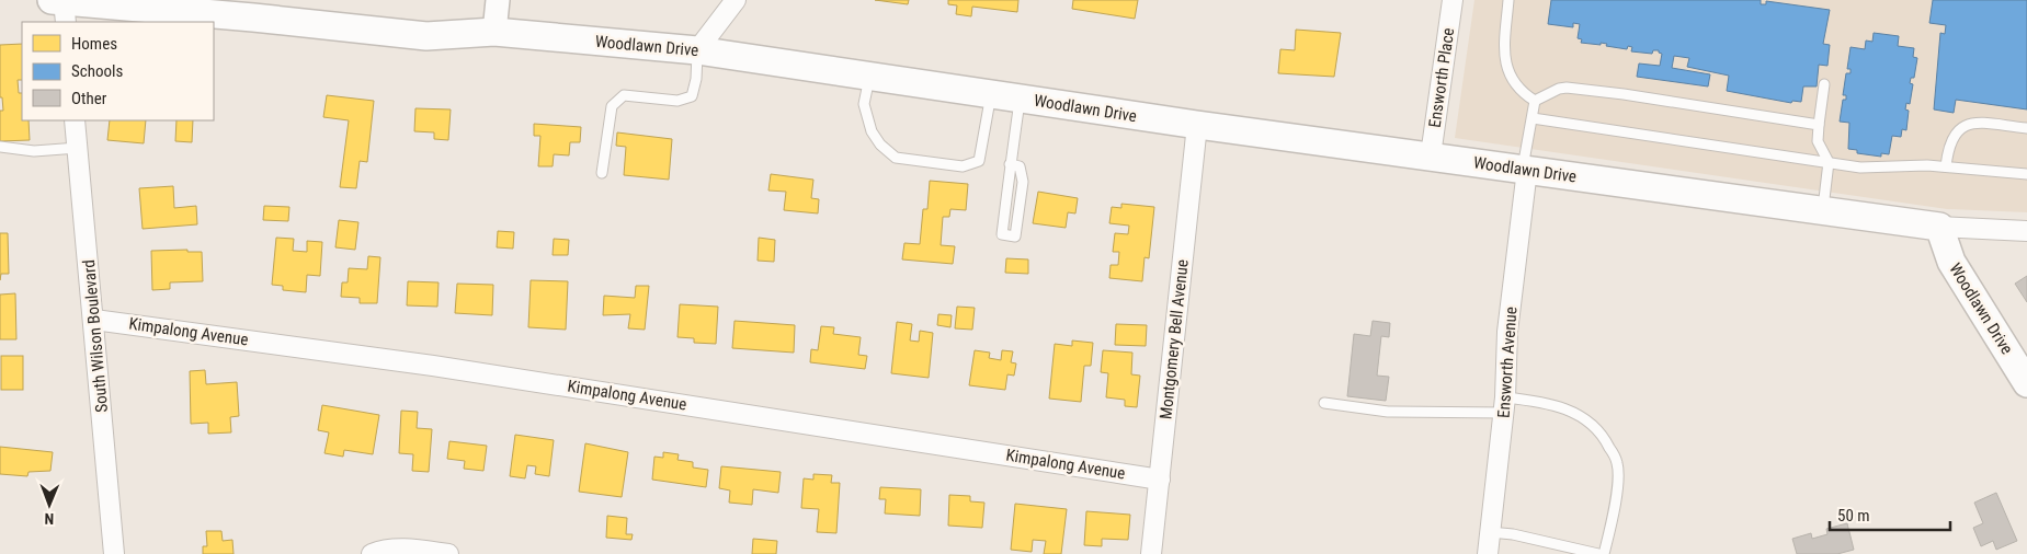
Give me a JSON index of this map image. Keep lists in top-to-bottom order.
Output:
{
  "streets": {
    "main road": ["Woodlawn Drive"],
    "street": [
      "Ensworth Place",
      "Kimpalong Avenue",
      "South Wilson Boulevard",
      "Montgomery Bell Avenue",
      "Ensworth Avenue"
    ]
  },
  "crossings": [
    ["Woodlawn Drive", "Ensworth Place"],
    ["Woodlawn Drive", "Montgomery Bell Avenue"],
    ["Woodlawn Drive", "Ensworth Avenue"],
    ["Kimpalong Avenue", "South Wilson Boulevard"],
    ["Kimpalong Avenue", "Montgomery Bell Avenue"]
  ],
  "legend": ["Homes", "Schools", "Other"],
  "scale_bar": "50 m",
  "north": "bottom"
}
